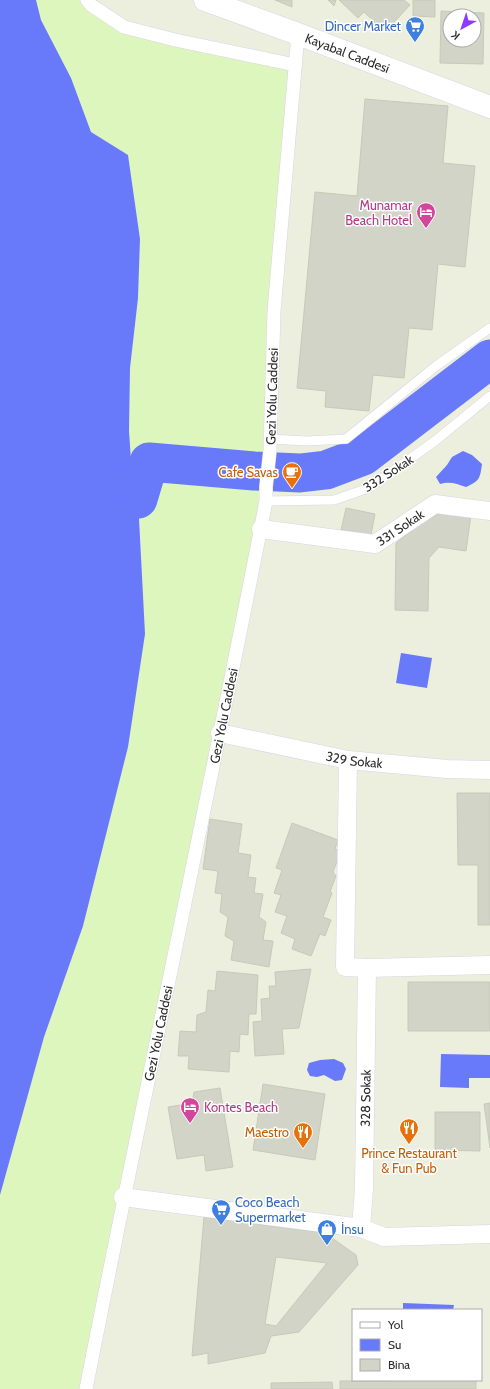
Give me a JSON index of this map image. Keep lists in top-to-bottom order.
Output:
{
  "streets": {
    "street": [
      "Kayabal Caddesi",
      "Gezi Yolu Caddesi",
      "331 Sokak",
      "329 Sokak",
      "328 Sokak"
    ],
    "lane": ["332 Sokak"]
  },
  "crossings": [
    ["Kayabal Caddesi", "Gezi Yolu Caddesi"],
    ["Gezi Yolu Caddesi", "332 Sokak"],
    ["Gezi Yolu Caddesi", "331 Sokak"],
    ["Gezi Yolu Caddesi", "329 Sokak"]
  ],
  "places": {
    "supermarket": ["Dincer Market", "Coco Beach Supermarket"],
    "hotel": ["Munamar Beach Hotel", "Kontes Beach"],
    "cafe": ["Cafe Savas"],
    "restaurant": ["Prince Restaurant & Fun Pub", "Maestro"],
    "shop": ["İnsu"]
  },
  "legend": ["Yol", "Su", "Bina"],
  "north": "bottom left"
}
